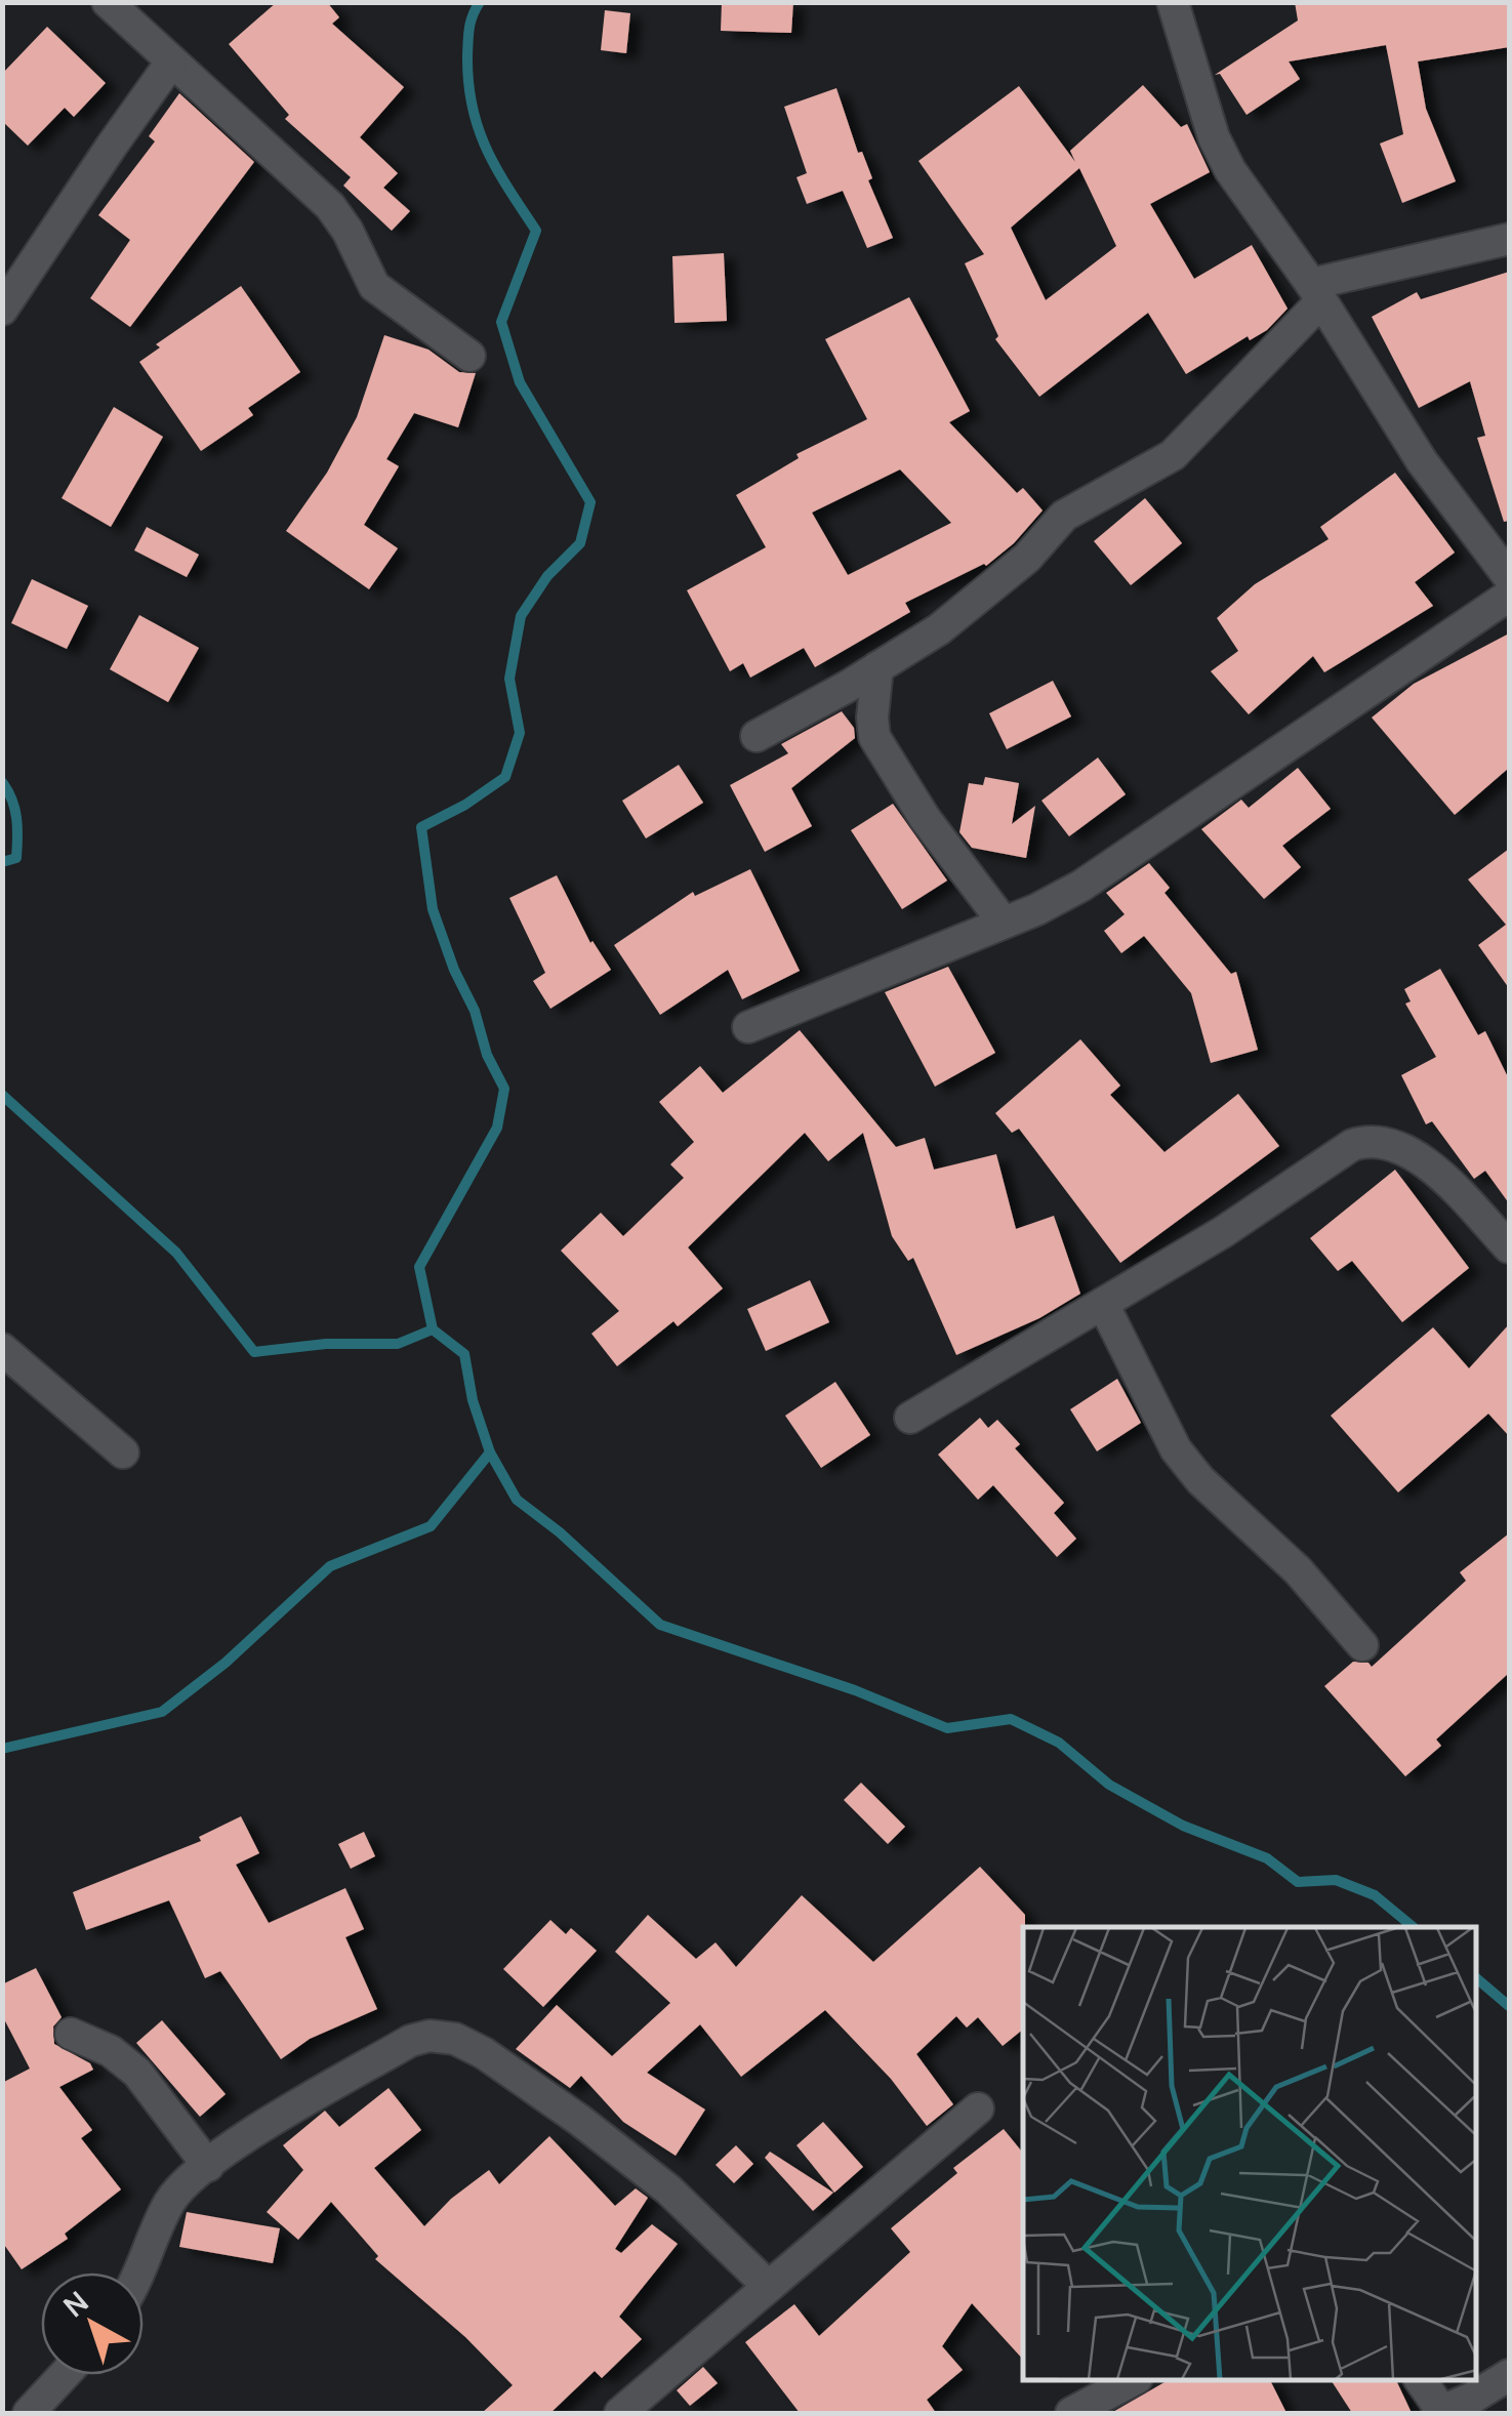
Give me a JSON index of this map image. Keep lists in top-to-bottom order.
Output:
{
  "north": "top left"
}
